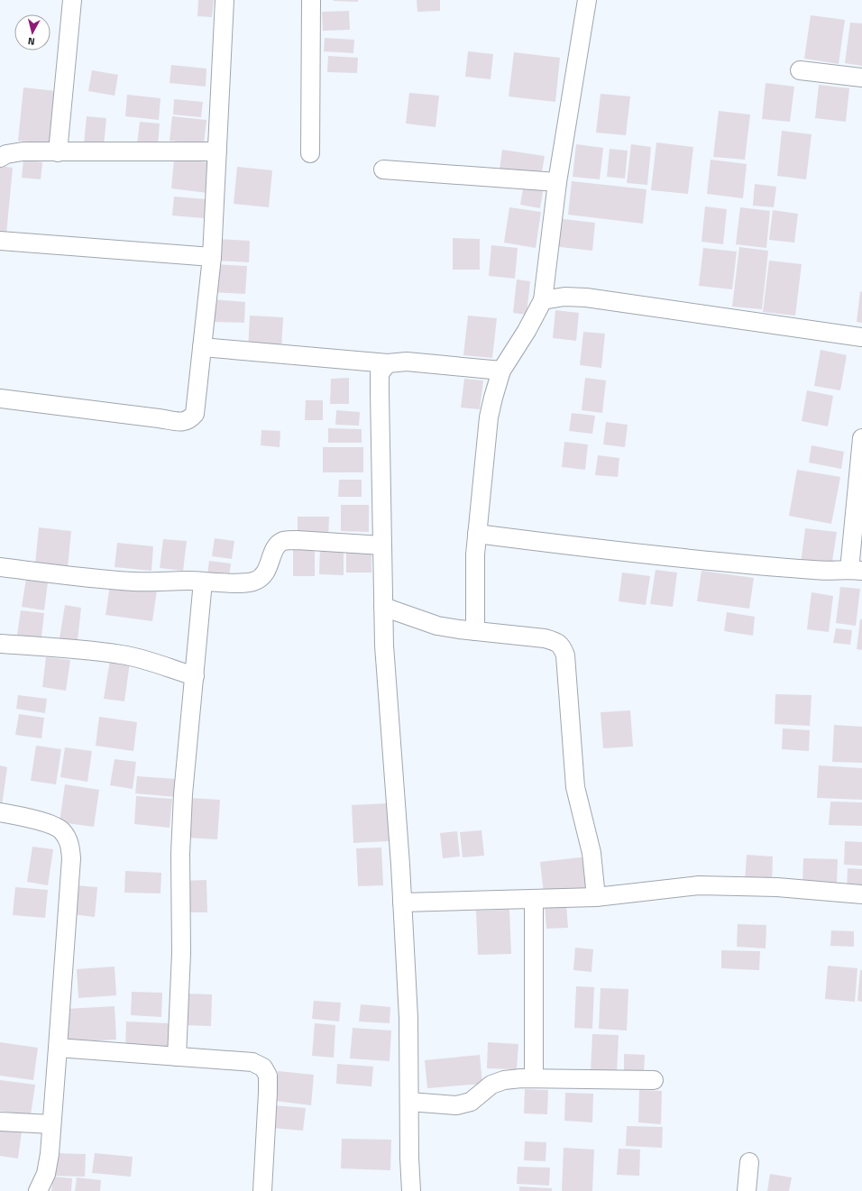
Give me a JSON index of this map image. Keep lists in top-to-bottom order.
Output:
{
  "north": "bottom"
}
